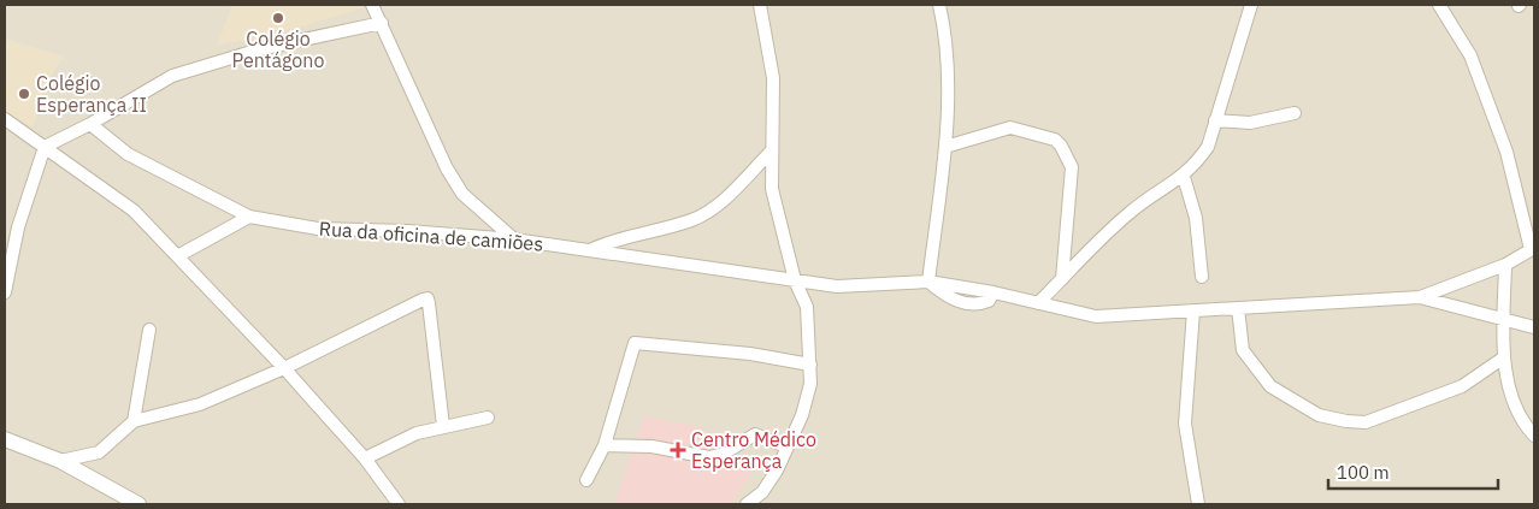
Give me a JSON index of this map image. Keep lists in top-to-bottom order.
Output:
{
  "streets": {
    "street": ["Rua da oficina de camiões"]
  },
  "places": {
    "other": ["Colégio Pentágono", "Colégio Esperança II"],
    "health": ["Centro Médico Esperança"]
  },
  "scale_bar": "100 m"
}
